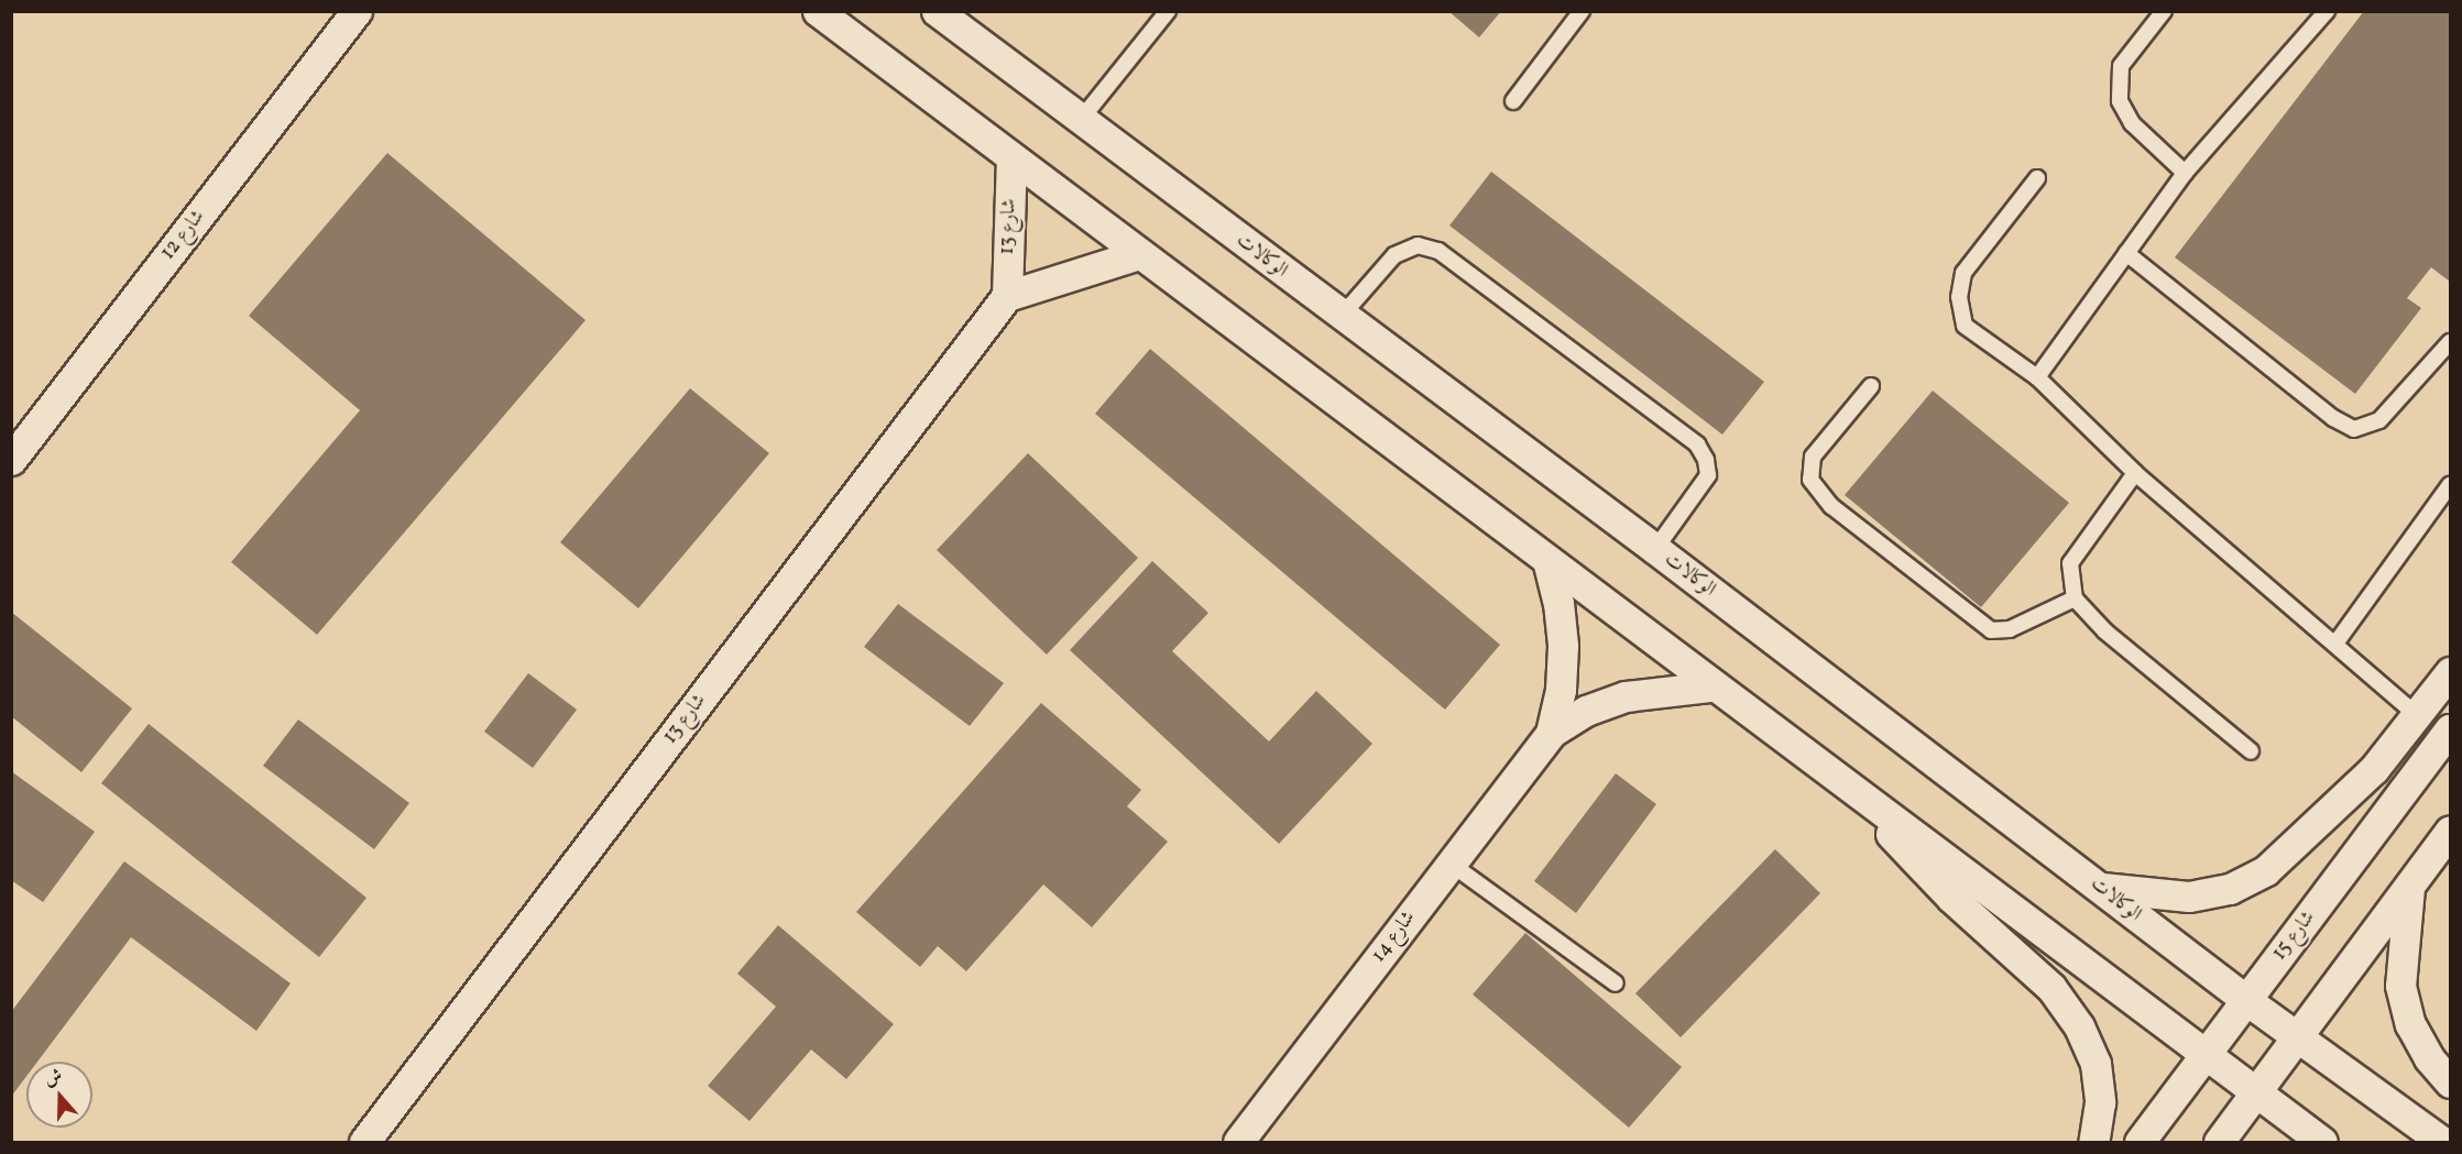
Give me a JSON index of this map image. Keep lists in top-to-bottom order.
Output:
{
  "streets": {
    "street": [
      "شارع 13",
      "شارع 12",
      "الوكالات",
      "شارع 15",
      "شارع 14"
    ]
  },
  "crossings": [
    ["الوكالات", "شارع 15"]
  ],
  "north": "top"
}
